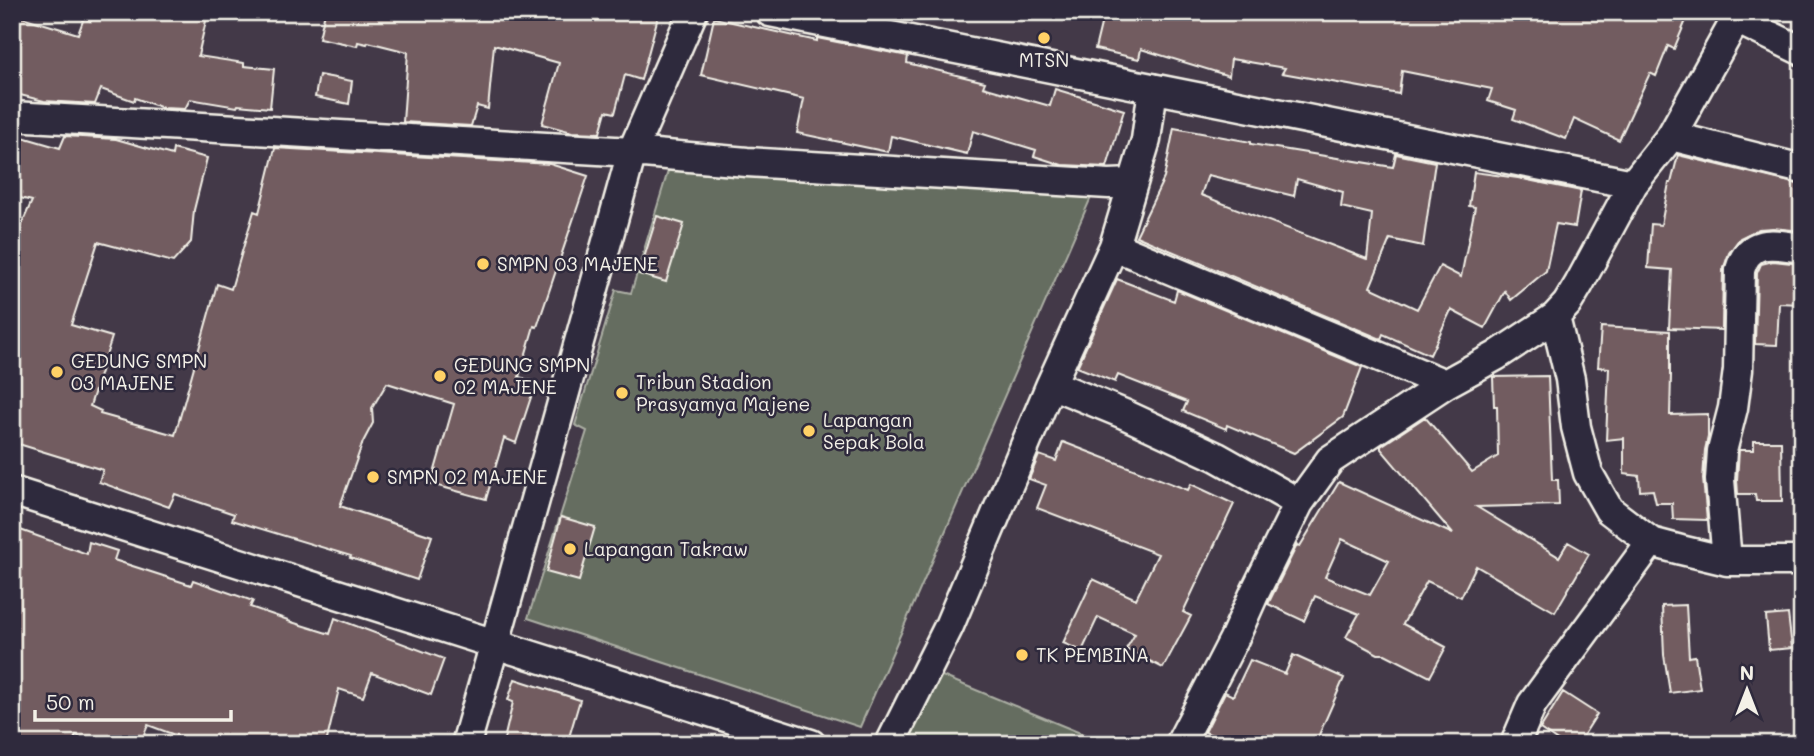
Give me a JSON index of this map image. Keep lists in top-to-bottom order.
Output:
{
  "places": [
    "MTSN",
    "SMPN 03 MAJENE",
    "GEDUNG SMPN 03 MAJENE",
    "GEDUNG SMPN 02 MAJENE",
    "Tribun Stadion Prasyamya Majene",
    "Lapangan Sepak Bola",
    "SMPN 02 MAJENE",
    "Lapangan Takraw",
    "TK PEMBINA"
  ],
  "scale_bar": "50 m",
  "north": "top"
}
